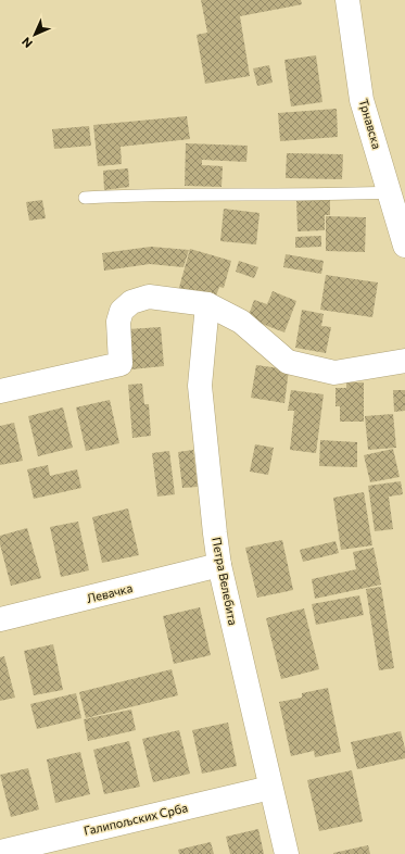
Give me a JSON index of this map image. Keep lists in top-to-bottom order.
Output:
{
  "streets": {
    "street": [
      "Трнавска",
      "Петра Велебита",
      "Левачка",
      "Галипољских Срба"
    ]
  },
  "crossings": [
    ["Петра Велебита", "Левачка"],
    ["Петра Велебита", "Галипољских Срба"]
  ],
  "north": "bottom left"
}
